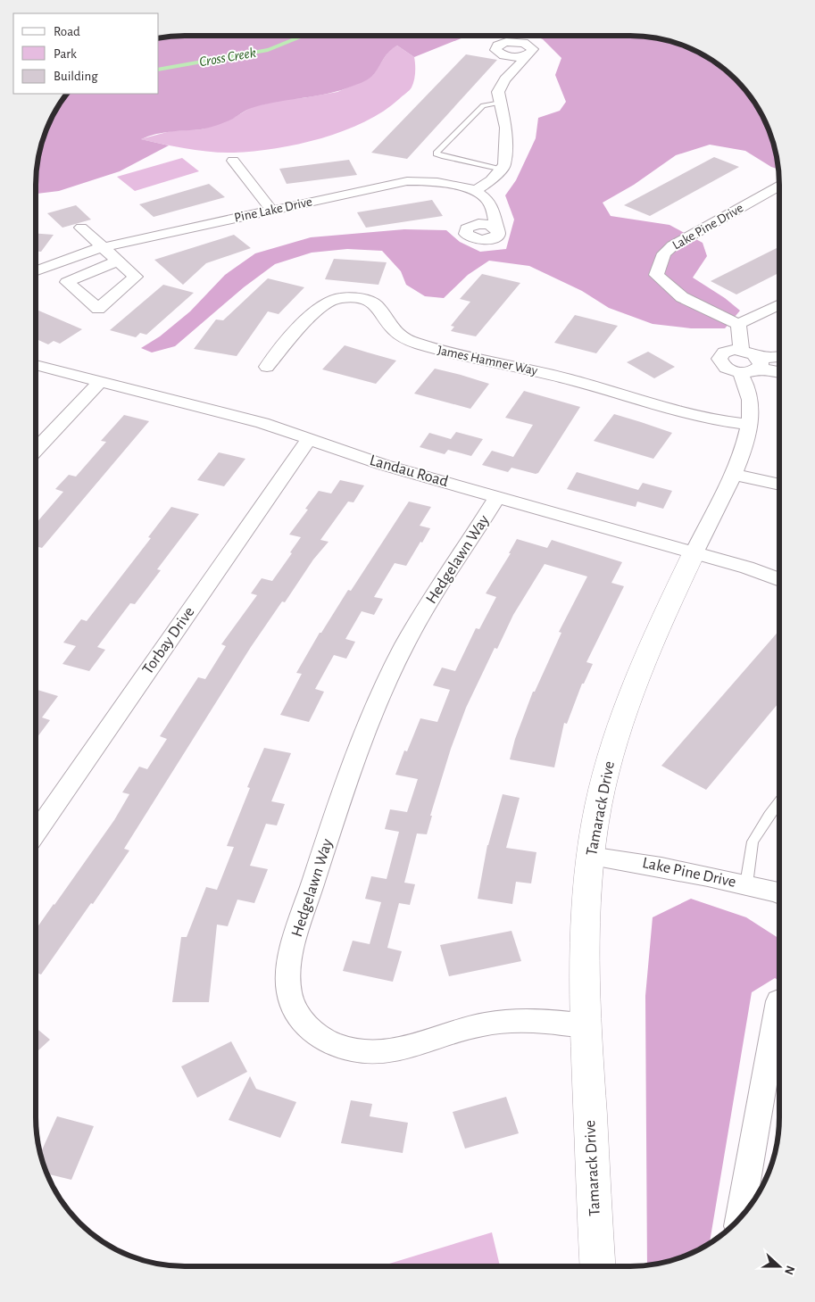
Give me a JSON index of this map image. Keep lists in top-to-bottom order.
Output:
{
  "streets": {
    "street": [
      "Pine Lake Drive",
      "Lake Pine Drive",
      "James Hamner Way",
      "Landau Road",
      "Hedgelawn Way",
      "Torbay Drive",
      "Tamarack Drive"
    ]
  },
  "crossings": [
    ["Lake Pine Drive", "Tamarack Drive"],
    ["James Hamner Way", "Tamarack Drive"],
    ["Landau Road", "Hedgelawn Way"],
    ["Landau Road", "Torbay Drive"],
    ["Landau Road", "Tamarack Drive"],
    ["Hedgelawn Way", "Tamarack Drive"]
  ],
  "water": ["Cross Creek"],
  "legend": ["Road", "Park", "Building"],
  "north": "right"
}
